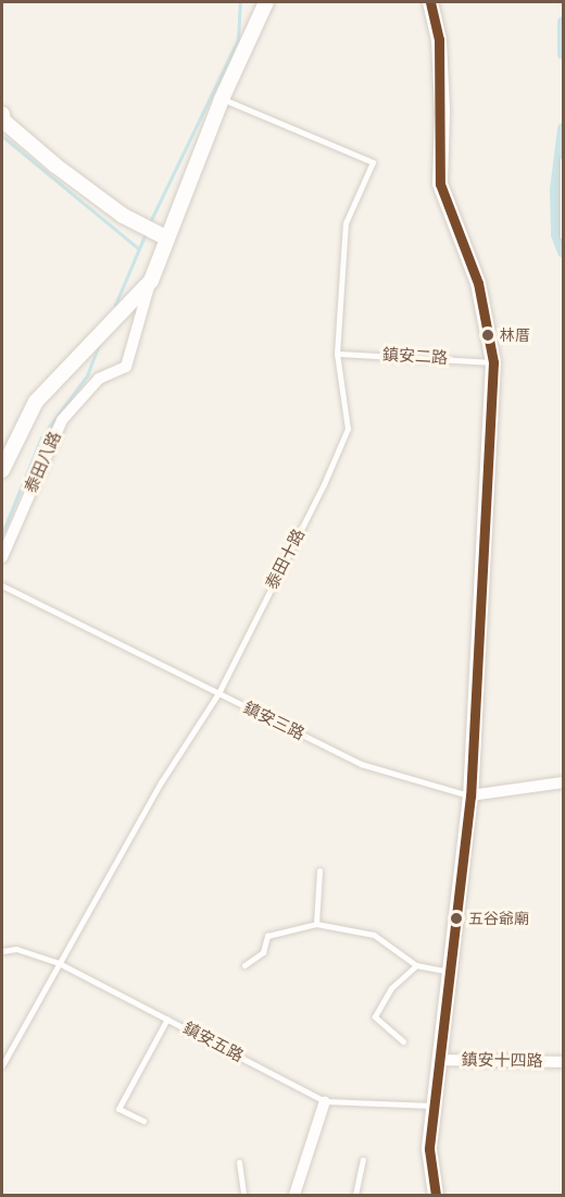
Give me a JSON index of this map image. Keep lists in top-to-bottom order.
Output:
{
  "streets": {
    "street": ["泰田八路", "鎮安三路", "鎮安十四路"],
    "lane": ["鎮安二路", "泰田十路", "鎮安五路"]
  },
  "crossings": [
    ["鎮安二路", "泰田十路"],
    ["泰田十路", "鎮安三路"],
    ["泰田十路", "鎮安五路"]
  ],
  "places": ["林厝", "五谷爺廟"]
}
